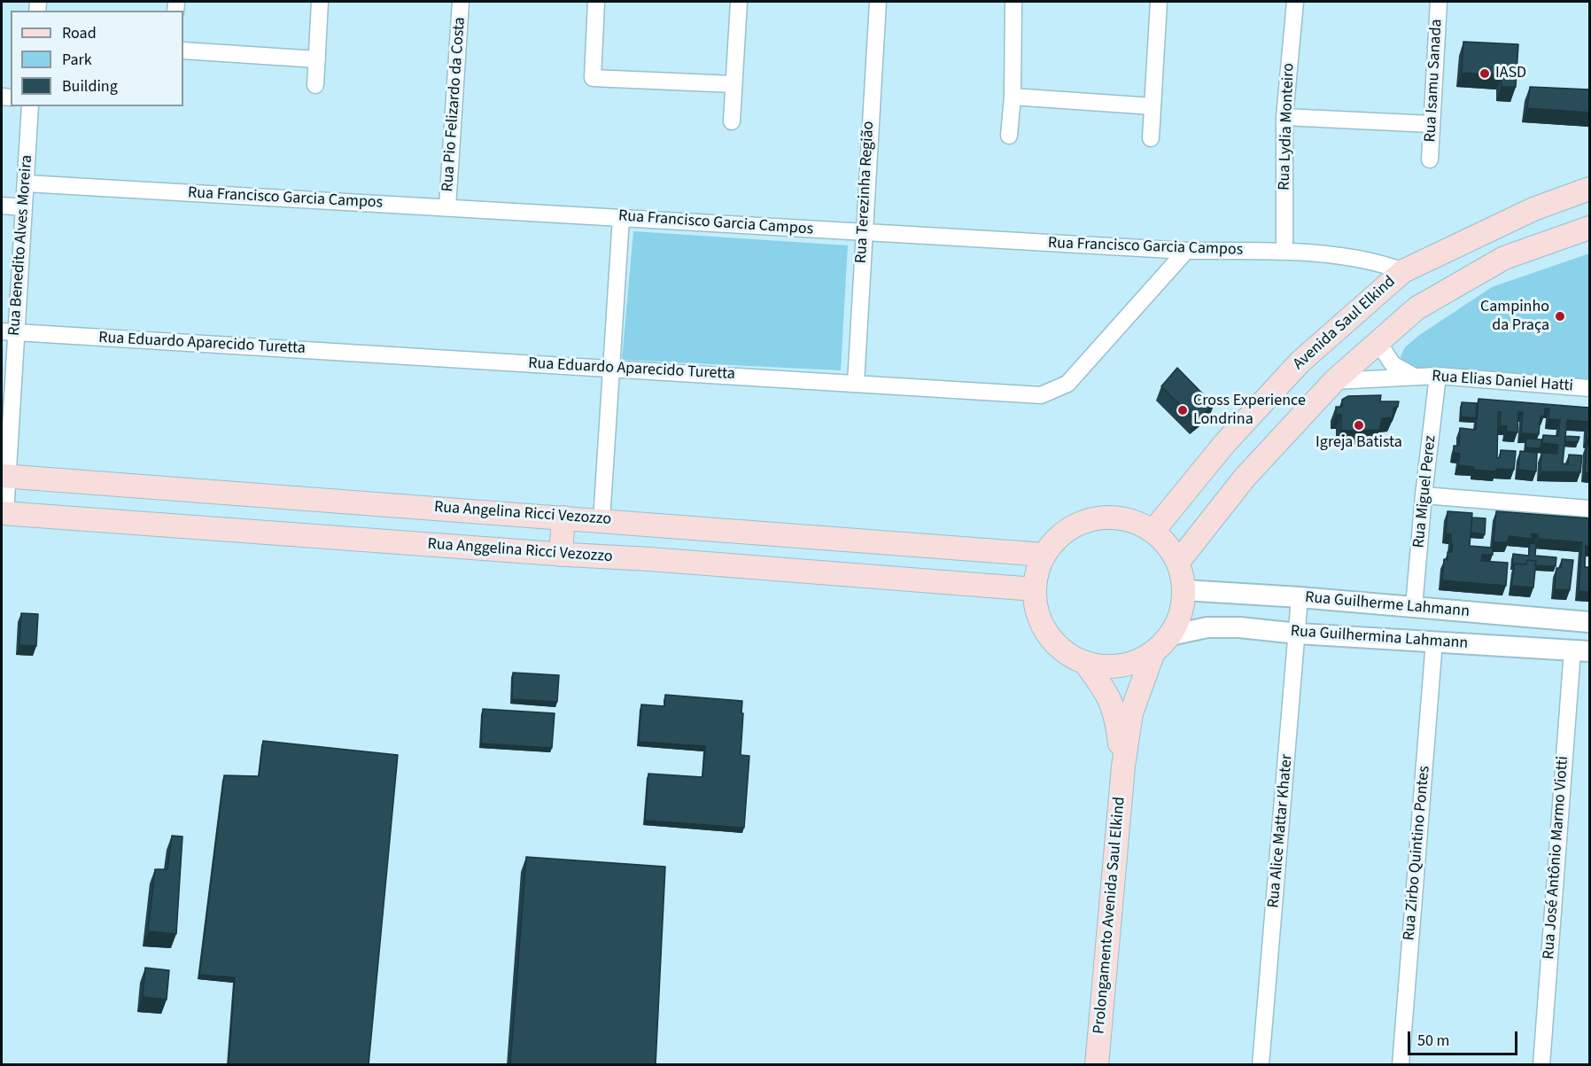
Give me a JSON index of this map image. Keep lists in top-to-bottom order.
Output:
{
  "streets": {
    "main road": [
      "Avenida Saul Elkind",
      "Rua Angelina Ricci Vezozzo",
      "Rua Anggelina Ricci Vezozzo",
      "Prolongamento Avenida Saul Elkind"
    ],
    "street": [
      "Rua Isamu Sanada",
      "Rua Pio Felizardo da Costa",
      "Rua Lydia Monteiro",
      "Rua Terezinha Região",
      "Rua Francisco Garcia Campos",
      "Rua Benedito Alves Moreira",
      "Rua Eduardo Aparecido Turetta",
      "Rua Elias Daniel Hatti",
      "Rua Miguel Perez",
      "Rua Guilherme Lahmann",
      "Rua Guilhermina Lahmann",
      "Rua Alice Mattar Khater",
      "Rua Zirbo Quintino Pontes",
      "Rua José Antônio Marmo Viotti"
    ]
  },
  "crossings": [
    ["Rua Pio Felizardo da Costa", "Rua Francisco Garcia Campos"],
    ["Rua Lydia Monteiro", "Rua Francisco Garcia Campos"],
    ["Rua Terezinha Região", "Rua Francisco Garcia Campos"],
    ["Rua Terezinha Região", "Rua Eduardo Aparecido Turetta"],
    ["Rua Francisco Garcia Campos", "Rua Benedito Alves Moreira"],
    ["Rua Francisco Garcia Campos", "Avenida Saul Elkind"],
    ["Rua Francisco Garcia Campos", "Rua Eduardo Aparecido Turetta"],
    ["Rua Benedito Alves Moreira", "Rua Eduardo Aparecido Turetta"],
    ["Rua Benedito Alves Moreira", "Rua Angelina Ricci Vezozzo"],
    ["Rua Benedito Alves Moreira", "Rua Anggelina Ricci Vezozzo"],
    ["Avenida Saul Elkind", "Rua Angelina Ricci Vezozzo"],
    ["Avenida Saul Elkind", "Rua Anggelina Ricci Vezozzo"],
    ["Avenida Saul Elkind", "Rua Guilherme Lahmann"],
    ["Avenida Saul Elkind", "Rua Guilhermina Lahmann"],
    ["Avenida Saul Elkind", "Prolongamento Avenida Saul Elkind"],
    ["Rua Elias Daniel Hatti", "Rua Miguel Perez"],
    ["Rua Miguel Perez", "Rua Guilherme Lahmann"],
    ["Rua Angelina Ricci Vezozzo", "Rua Anggelina Ricci Vezozzo"],
    ["Rua Angelina Ricci Vezozzo", "Rua Guilherme Lahmann"],
    ["Rua Angelina Ricci Vezozzo", "Rua Guilhermina Lahmann"],
    ["Rua Angelina Ricci Vezozzo", "Prolongamento Avenida Saul Elkind"],
    ["Rua Anggelina Ricci Vezozzo", "Rua Guilherme Lahmann"],
    ["Rua Anggelina Ricci Vezozzo", "Rua Guilhermina Lahmann"],
    ["Rua Anggelina Ricci Vezozzo", "Prolongamento Avenida Saul Elkind"],
    ["Rua Guilherme Lahmann", "Rua Guilhermina Lahmann"],
    ["Rua Guilherme Lahmann", "Rua Alice Mattar Khater"],
    ["Rua Guilherme Lahmann", "Prolongamento Avenida Saul Elkind"],
    ["Rua Guilhermina Lahmann", "Rua Alice Mattar Khater"],
    ["Rua Guilhermina Lahmann", "Rua Zirbo Quintino Pontes"],
    ["Rua Guilhermina Lahmann", "Rua José Antônio Marmo Viotti"],
    ["Rua Guilhermina Lahmann", "Prolongamento Avenida Saul Elkind"]
  ],
  "places": [
    "IASD",
    "Campinho da Praça",
    "Cross Experience Londrina",
    "Igreja Batista"
  ],
  "legend": ["Road", "Park", "Building"],
  "scale_bar": "50 m"
}
